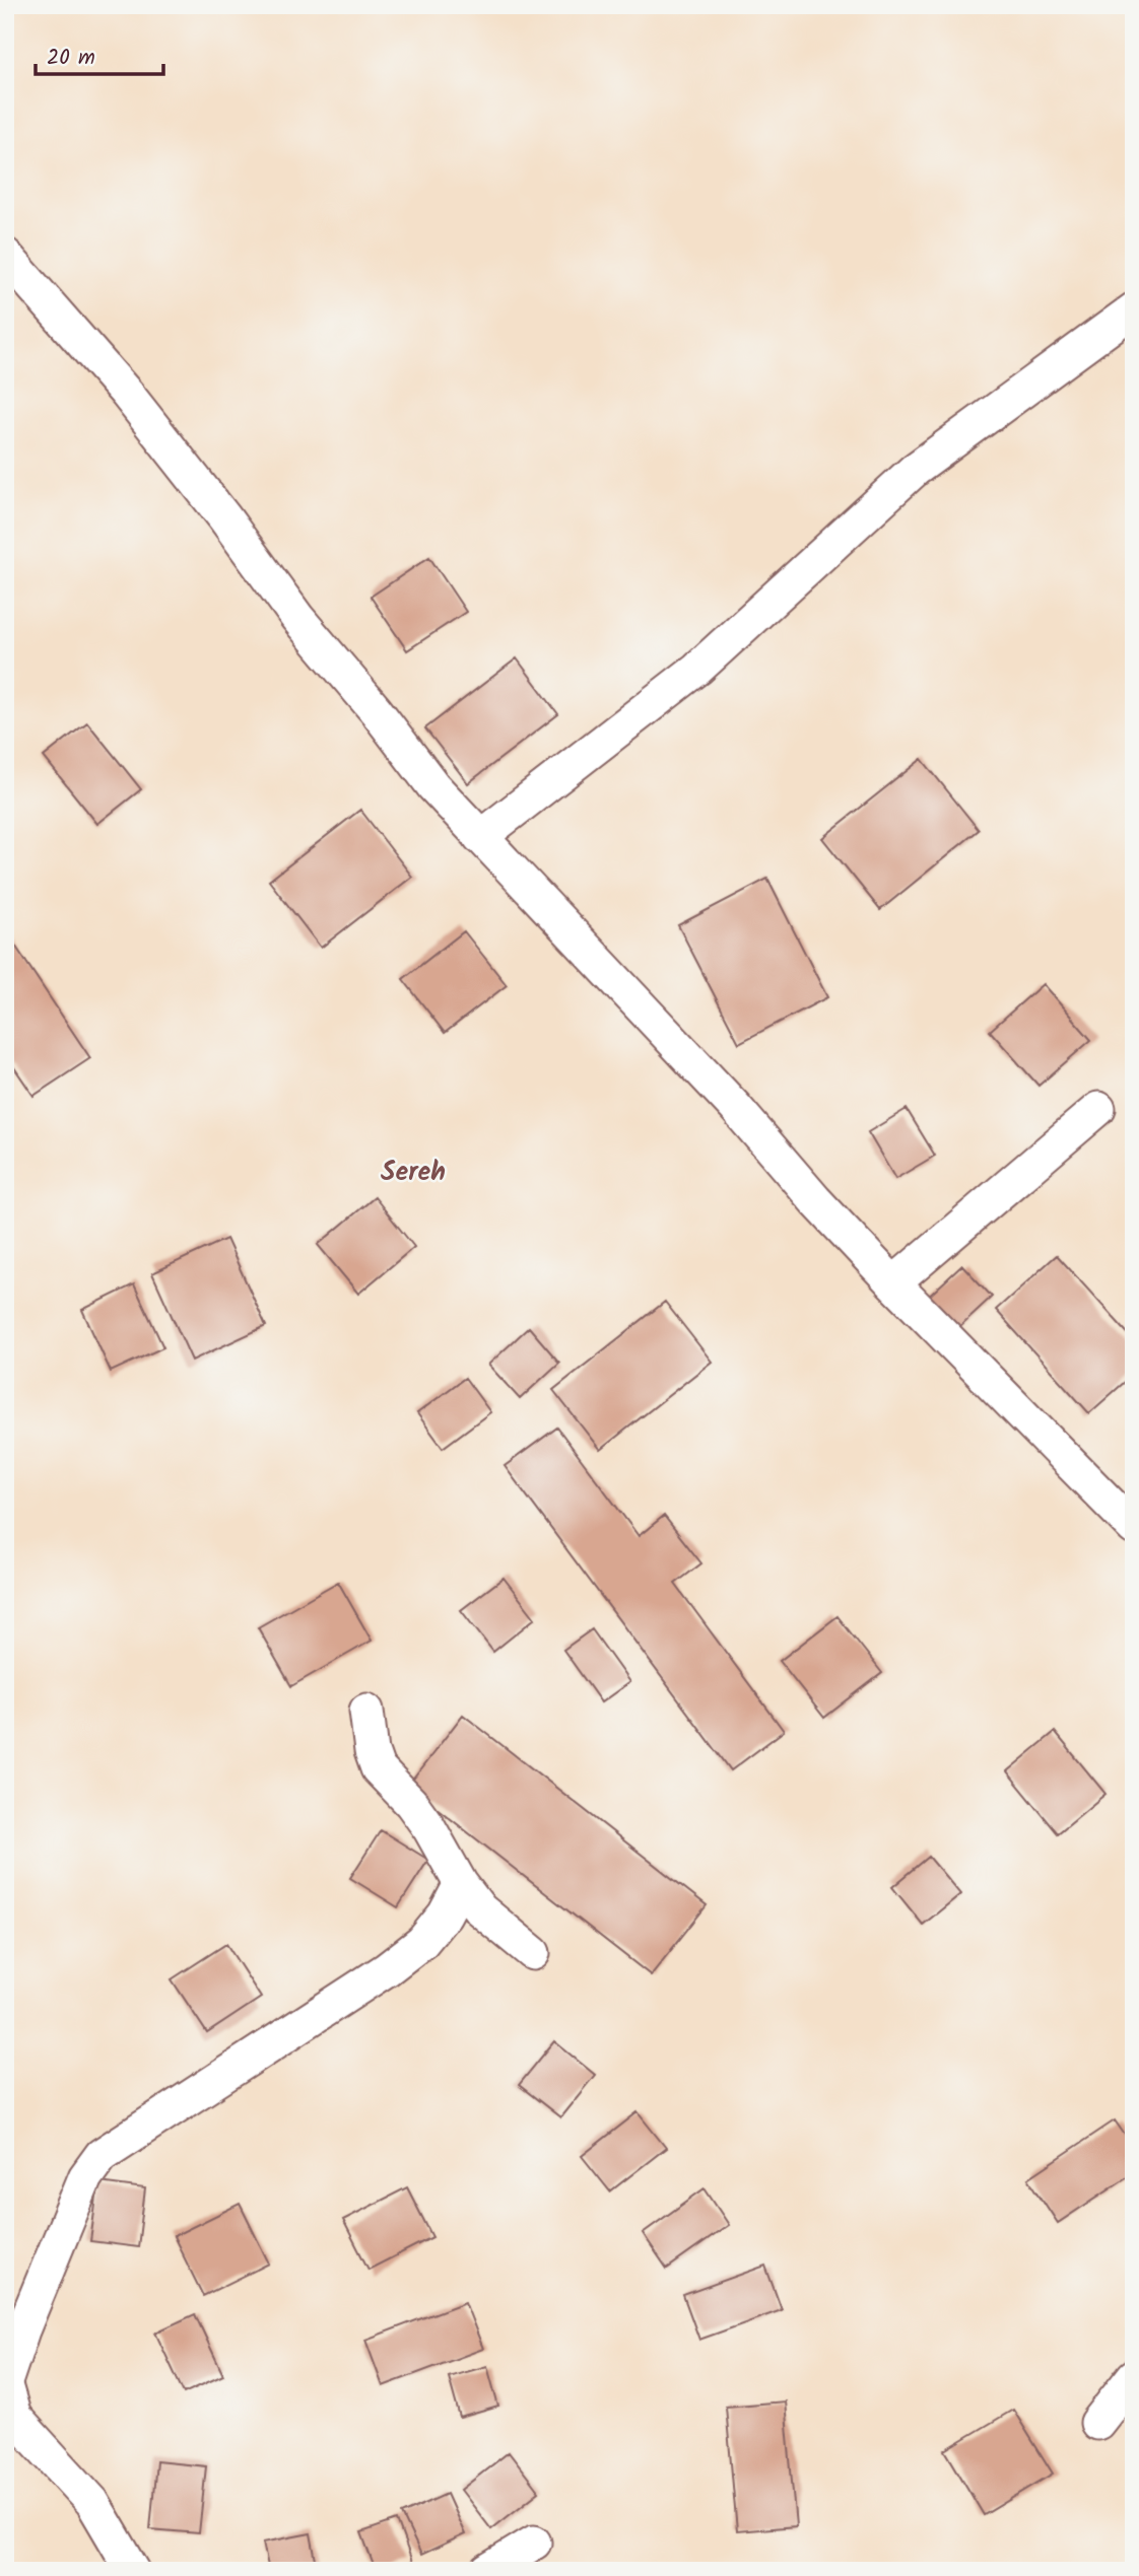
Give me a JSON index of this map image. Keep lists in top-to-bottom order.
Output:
{
  "districts": ["Sereh"],
  "scale_bar": "20 m"
}
